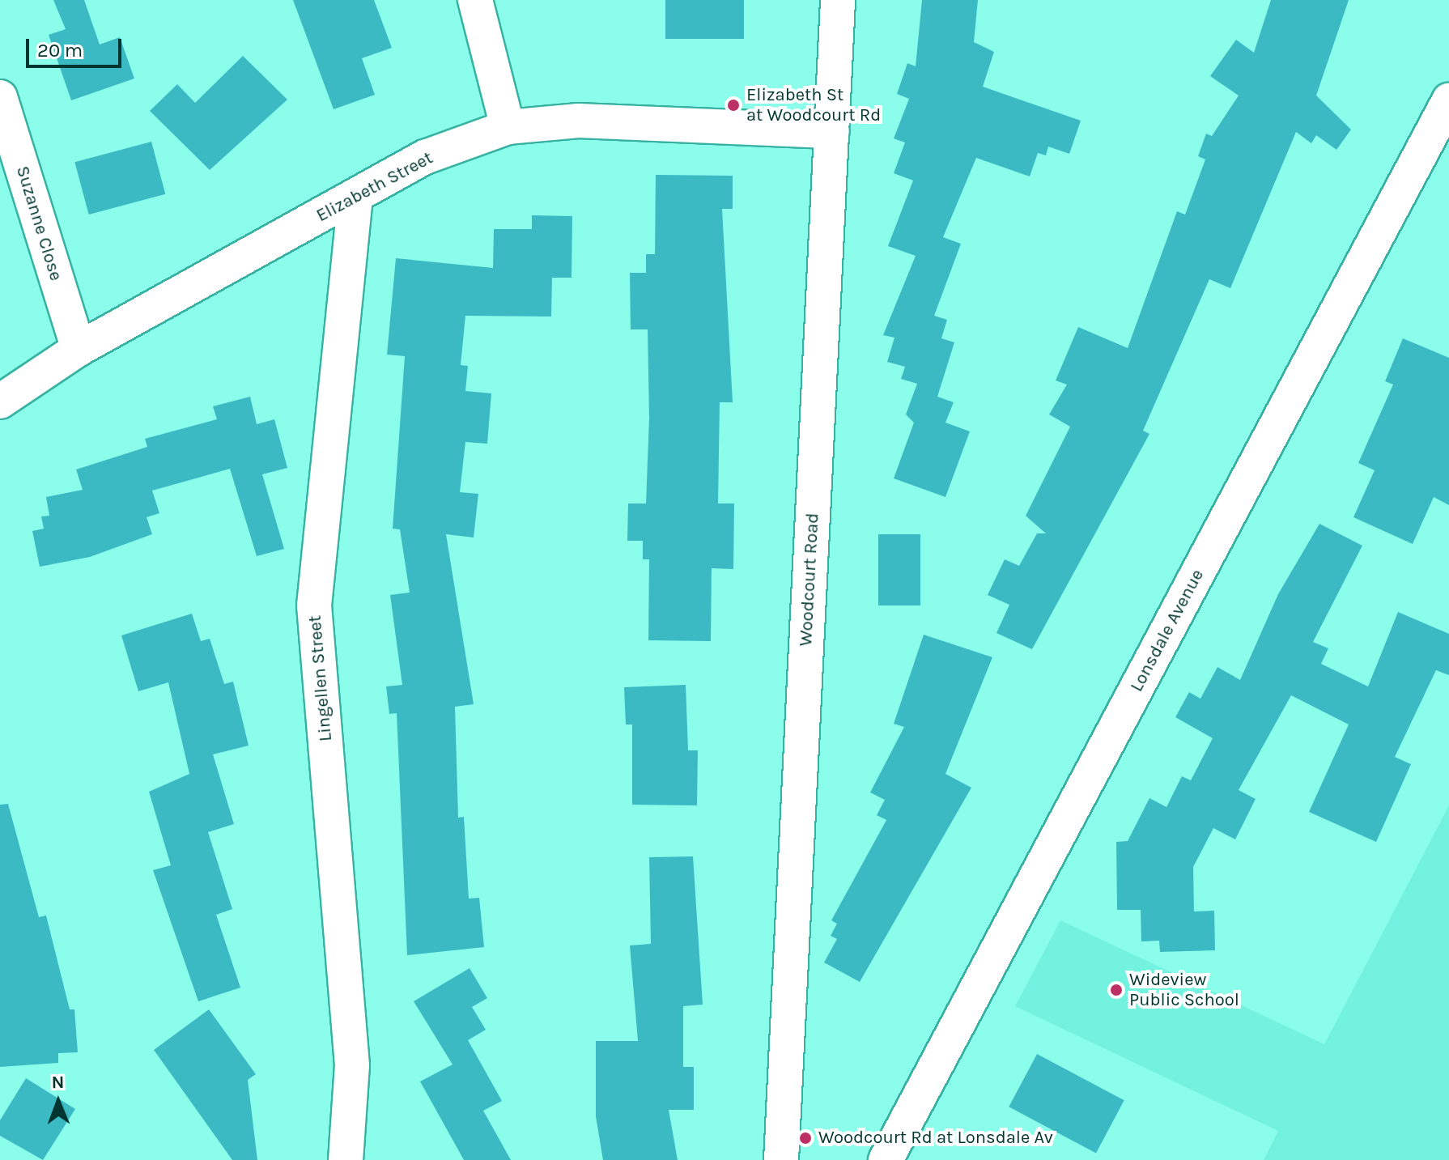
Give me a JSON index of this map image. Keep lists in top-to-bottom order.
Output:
{
  "streets": {
    "street": [
      "Elizabeth Street",
      "Suzanne Close",
      "Woodcourt Road",
      "Lonsdale Avenue",
      "Lingellen Street"
    ]
  },
  "crossings": [
    ["Elizabeth Street", "Suzanne Close"],
    ["Elizabeth Street", "Woodcourt Road"],
    ["Elizabeth Street", "Lingellen Street"]
  ],
  "places": ["Elizabeth St at Woodcourt Rd", "Wideview Public School", "Woodcourt Rd at Lonsdale Av"],
  "scale_bar": "20 m",
  "north": "top"
}
